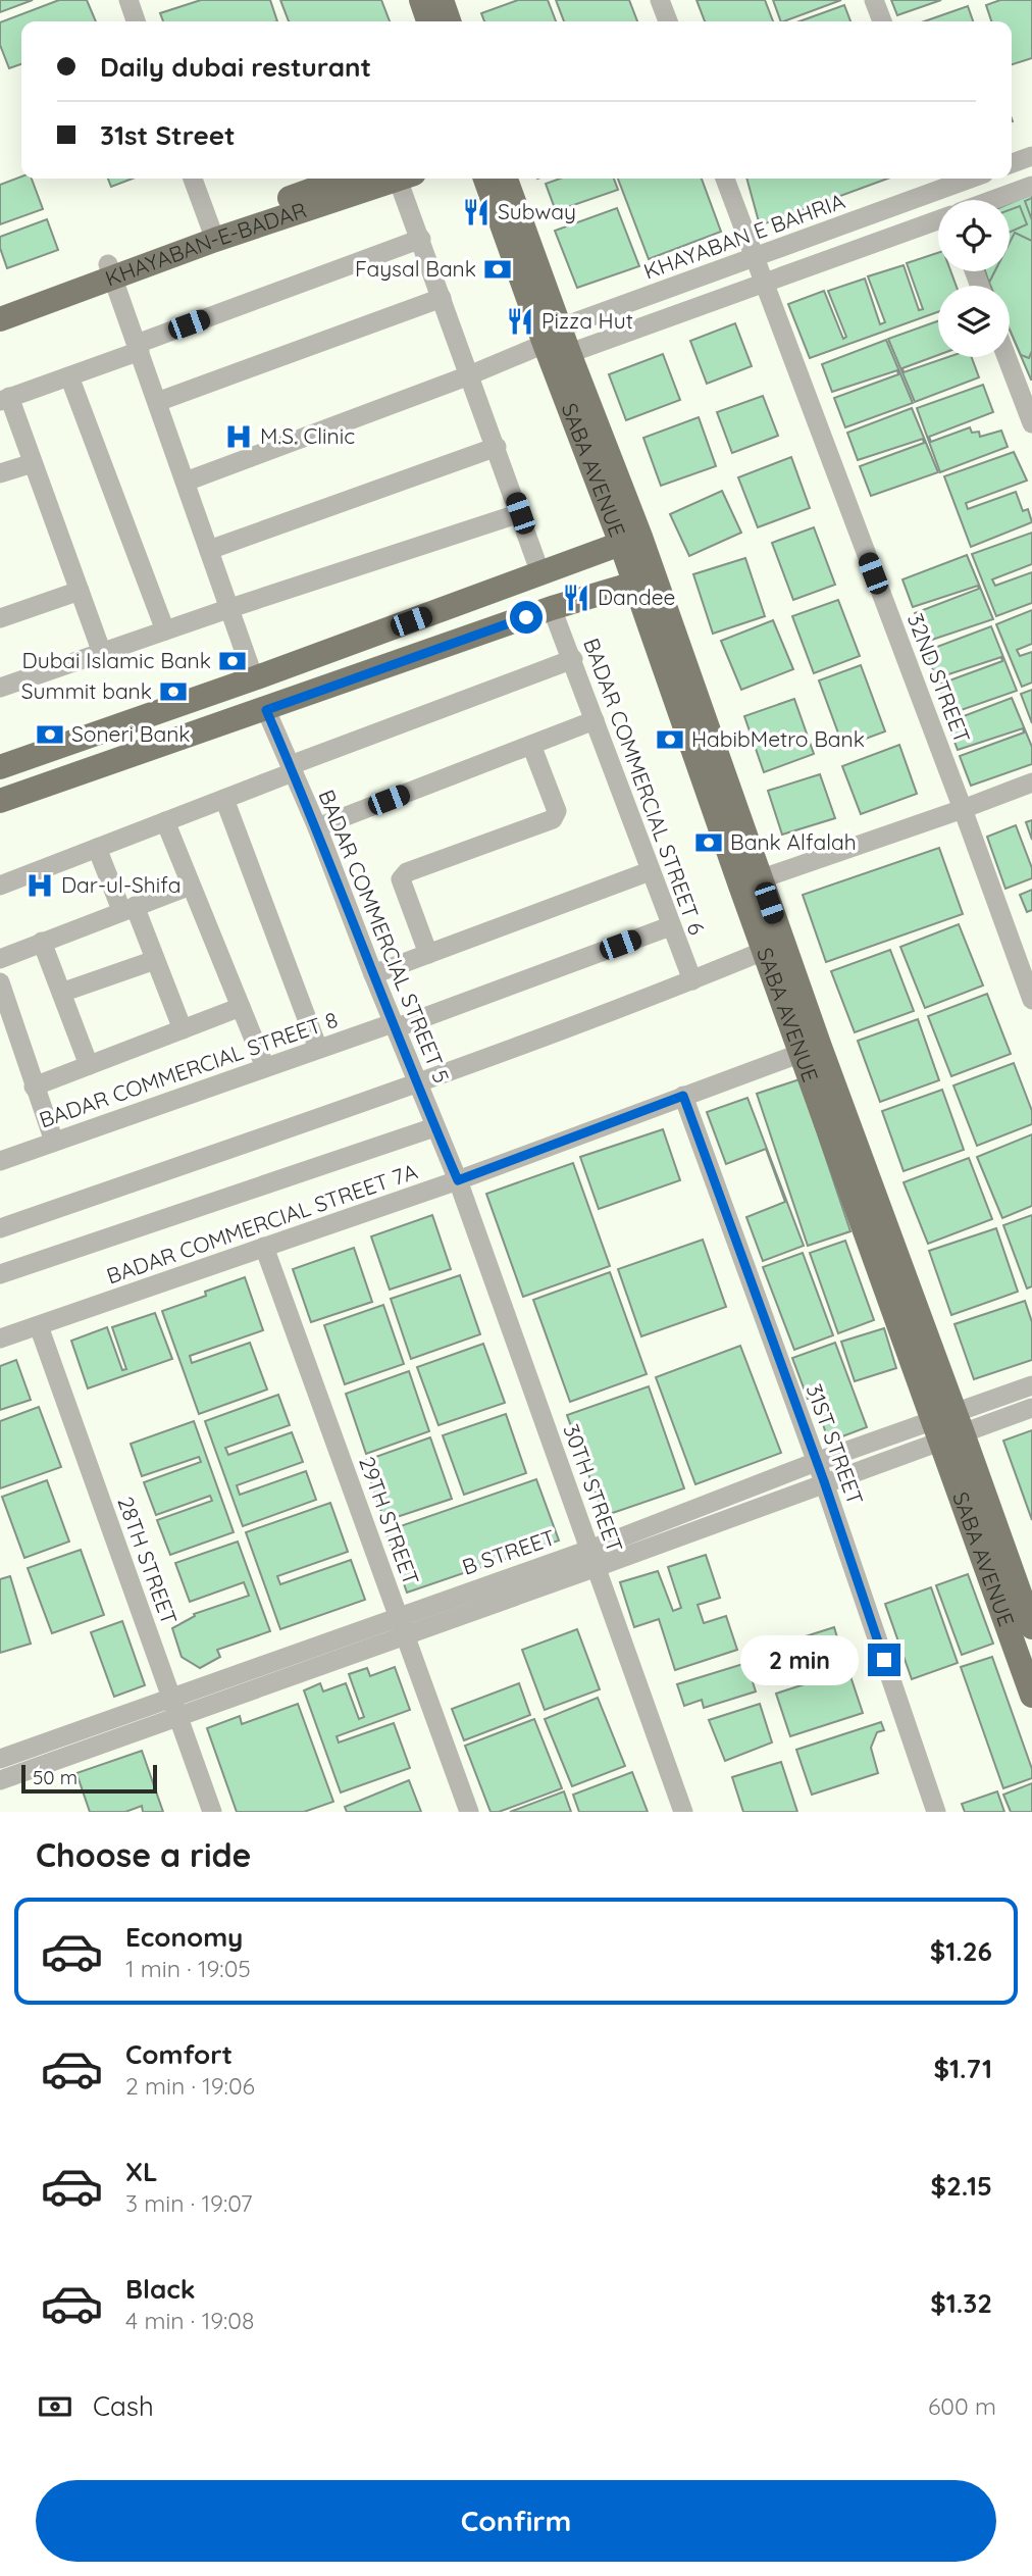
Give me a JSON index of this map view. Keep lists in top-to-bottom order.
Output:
{
  "streets": {
    "main road": ["KHAYABAN-E-BADAR", "SABA AVENUE"],
    "street": [
      "KHAYABAN E BAHRIA",
      "32ND STREET",
      "BADAR COMMERCIAL STREET 6",
      "BADAR COMMERCIAL STREET 5",
      "BADAR COMMERCIAL STREET 8",
      "BADAR COMMERCIAL STREET 7A",
      "31ST STREET",
      "30TH STREET",
      "29TH STREET",
      "B STREET",
      "28TH STREET"
    ]
  },
  "crossings": [
    ["KHAYABAN E BAHRIA", "SABA AVENUE"],
    ["KHAYABAN E BAHRIA", "32ND STREET"],
    ["SABA AVENUE", "BADAR COMMERCIAL STREET 7A"],
    ["SABA AVENUE", "B STREET"],
    ["BADAR COMMERCIAL STREET 6", "BADAR COMMERCIAL STREET 8"],
    ["BADAR COMMERCIAL STREET 5", "BADAR COMMERCIAL STREET 8"],
    ["BADAR COMMERCIAL STREET 5", "BADAR COMMERCIAL STREET 7A"],
    ["BADAR COMMERCIAL STREET 5", "30TH STREET"],
    ["BADAR COMMERCIAL STREET 7A", "31ST STREET"],
    ["BADAR COMMERCIAL STREET 7A", "30TH STREET"],
    ["BADAR COMMERCIAL STREET 7A", "29TH STREET"],
    ["BADAR COMMERCIAL STREET 7A", "28TH STREET"],
    ["31ST STREET", "B STREET"],
    ["30TH STREET", "B STREET"],
    ["29TH STREET", "B STREET"],
    ["B STREET", "28TH STREET"]
  ],
  "places": {
    "restaurant": ["Subway", "Pizza Hut", "Dandee"],
    "bank": [
      "Faysal Bank",
      "Dubai Islamic Bank",
      "Summit bank",
      "Soneri Bank",
      "HabibMetro Bank",
      "Bank Alfalah"
    ],
    "hospital": ["M.S. Clinic", "Dar-ul-Shifa"]
  },
  "scale_bar": "50 m",
  "page": {
    "banner": ["Daily dubai resturant", "31st Street"],
    "bubble": "2 min",
    "scale": "50 m",
    "heading": "Choose a ride",
    "list": [
      {
        "name": "Economy",
        "note": "1 min · 19:05",
        "value": "$1.26"
      },
      {
        "name": "Comfort",
        "note": "2 min · 19:06",
        "value": "$1.71"
      },
      {
        "name": "XL",
        "note": "3 min · 19:07",
        "value": "$2.15"
      },
      {
        "name": "Black",
        "note": "4 min · 19:08",
        "value": "$1.32"
      }
    ],
    "pay": ["Cash", "600 m"],
    "buttons": "Confirm"
  }
}
